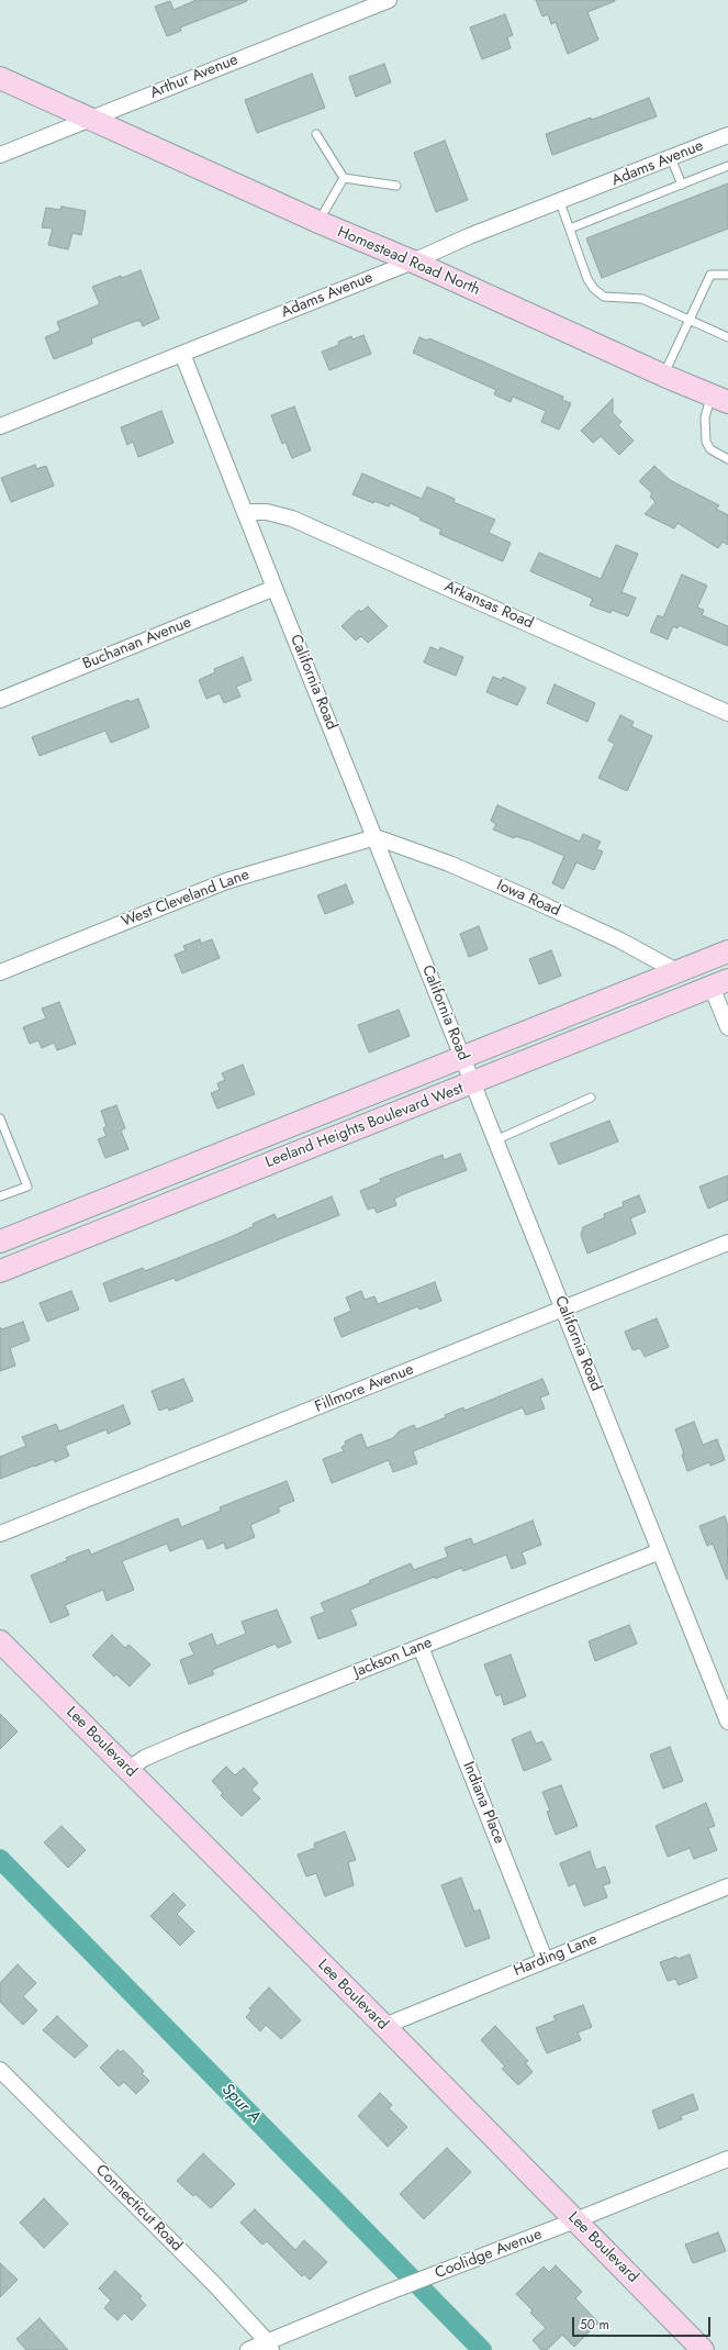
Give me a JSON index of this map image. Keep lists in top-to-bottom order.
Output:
{
  "streets": {
    "main road": ["Homestead Road North", "Leeland Heights Boulevard West", "Lee Boulevard"],
    "street": [
      "Arthur Avenue",
      "Adams Avenue",
      "Arkansas Road",
      "Buchanan Avenue",
      "California Road",
      "West Cleveland Lane",
      "Iowa Road",
      "Fillmore Avenue",
      "Jackson Lane",
      "Indiana Place",
      "Harding Lane",
      "Connecticut Road",
      "Coolidge Avenue"
    ]
  },
  "crossings": [
    ["Arthur Avenue", "Homestead Road North"],
    ["Adams Avenue", "Homestead Road North"],
    ["Adams Avenue", "California Road"],
    ["Arkansas Road", "California Road"],
    ["Buchanan Avenue", "California Road"],
    ["California Road", "West Cleveland Lane"],
    ["California Road", "Iowa Road"],
    ["California Road", "Leeland Heights Boulevard West"],
    ["California Road", "Fillmore Avenue"],
    ["California Road", "Jackson Lane"],
    ["West Cleveland Lane", "Iowa Road"],
    ["Iowa Road", "Leeland Heights Boulevard West"],
    ["Jackson Lane", "Lee Boulevard"],
    ["Jackson Lane", "Indiana Place"],
    ["Lee Boulevard", "Harding Lane"],
    ["Lee Boulevard", "Coolidge Avenue"],
    ["Indiana Place", "Harding Lane"],
    ["Connecticut Road", "Coolidge Avenue"]
  ],
  "water": ["Spur A"],
  "scale_bar": "50 m"
}
